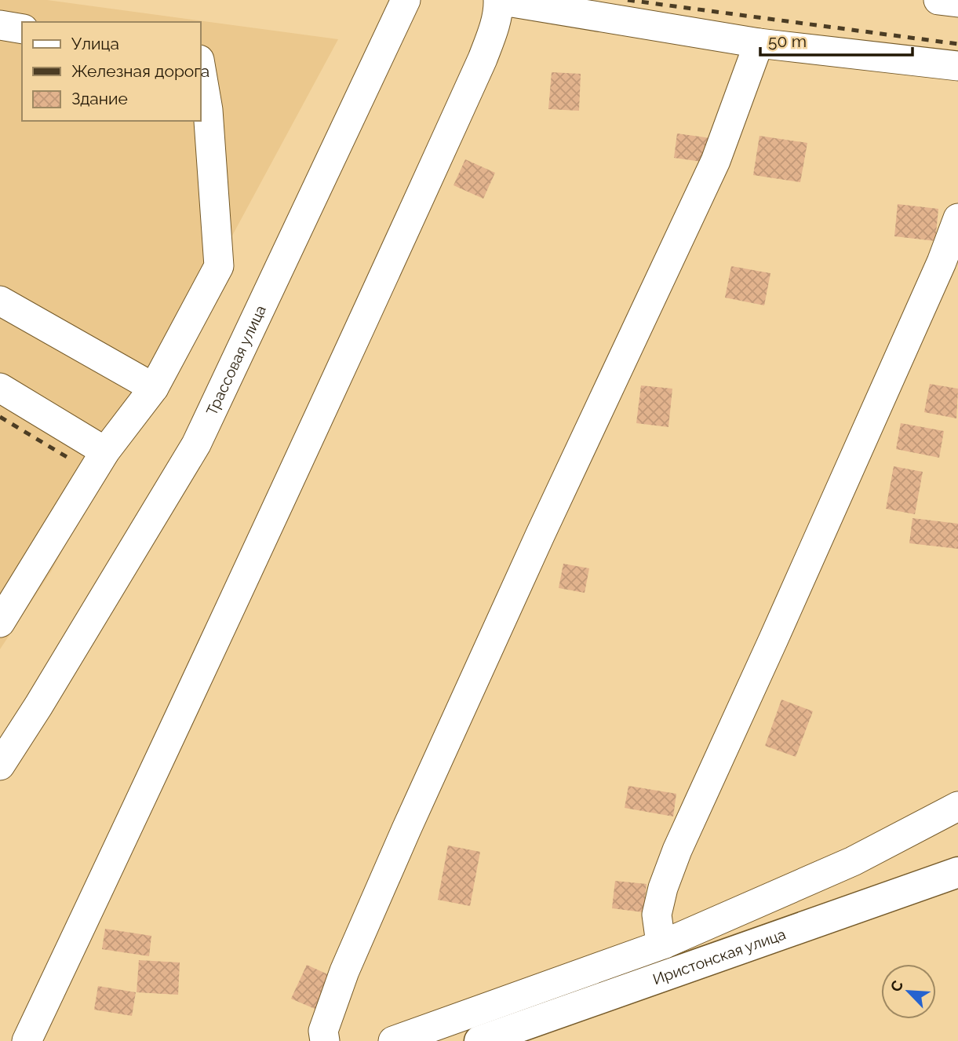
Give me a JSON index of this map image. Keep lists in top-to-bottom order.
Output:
{
  "streets": {
    "main road": ["Иристонская улица"],
    "street": ["Трассовая улица"]
  },
  "legend": ["Улица", "Железная дорога", "Здание"],
  "scale_bar": "50 m",
  "north": "top left"
}
